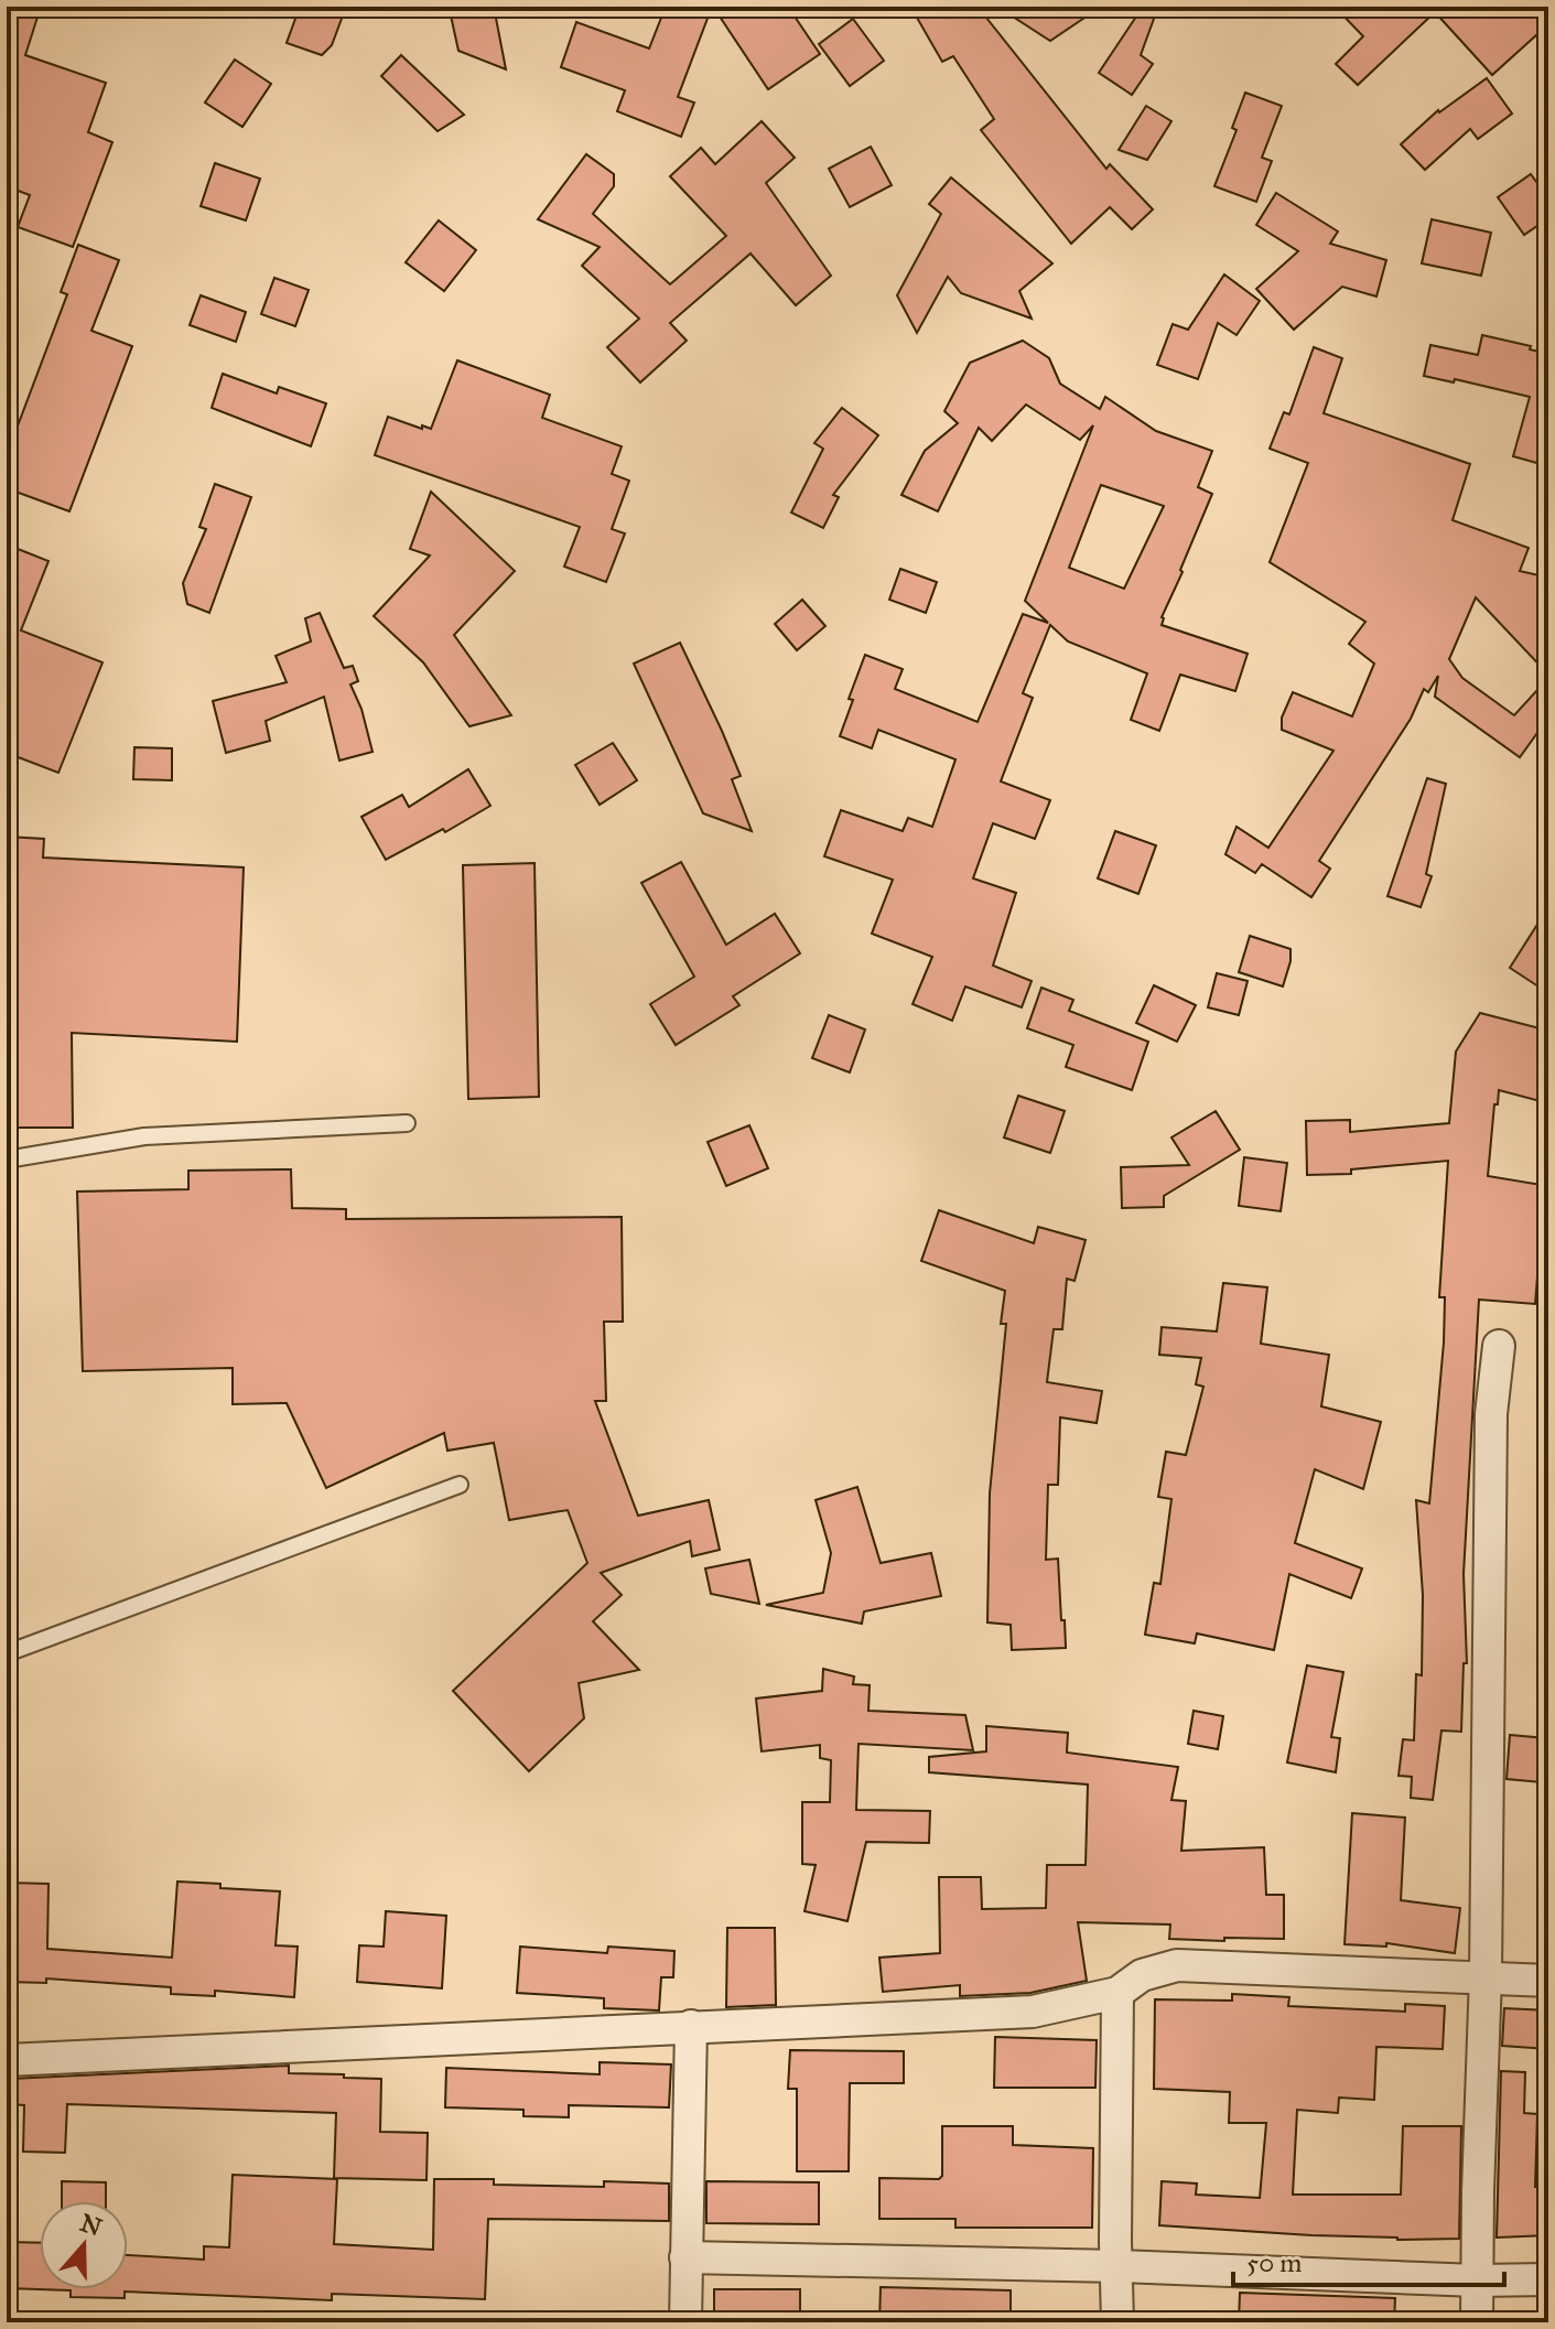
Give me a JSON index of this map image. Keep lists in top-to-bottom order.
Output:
{
  "scale_bar": "50 m",
  "north": "top"
}
